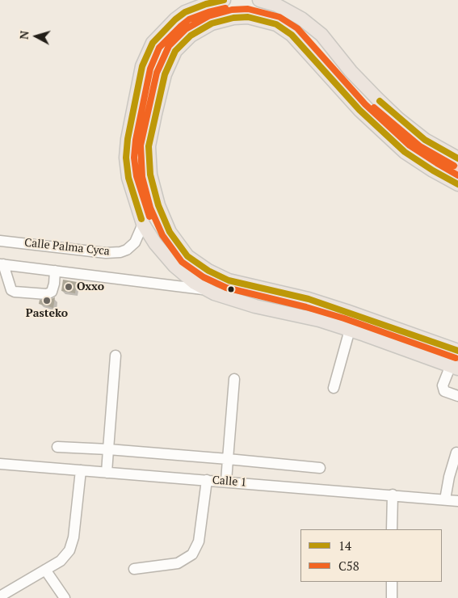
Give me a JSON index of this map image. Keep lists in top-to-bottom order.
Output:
{
  "streets": {
    "street": ["Calle Palma Cyca", "Calle 1"]
  },
  "places": ["Oxxo", "Pasteko"],
  "lines": ["transit line 14", "transit line C58"],
  "legend": ["14", "C58"],
  "north": "left"
}
